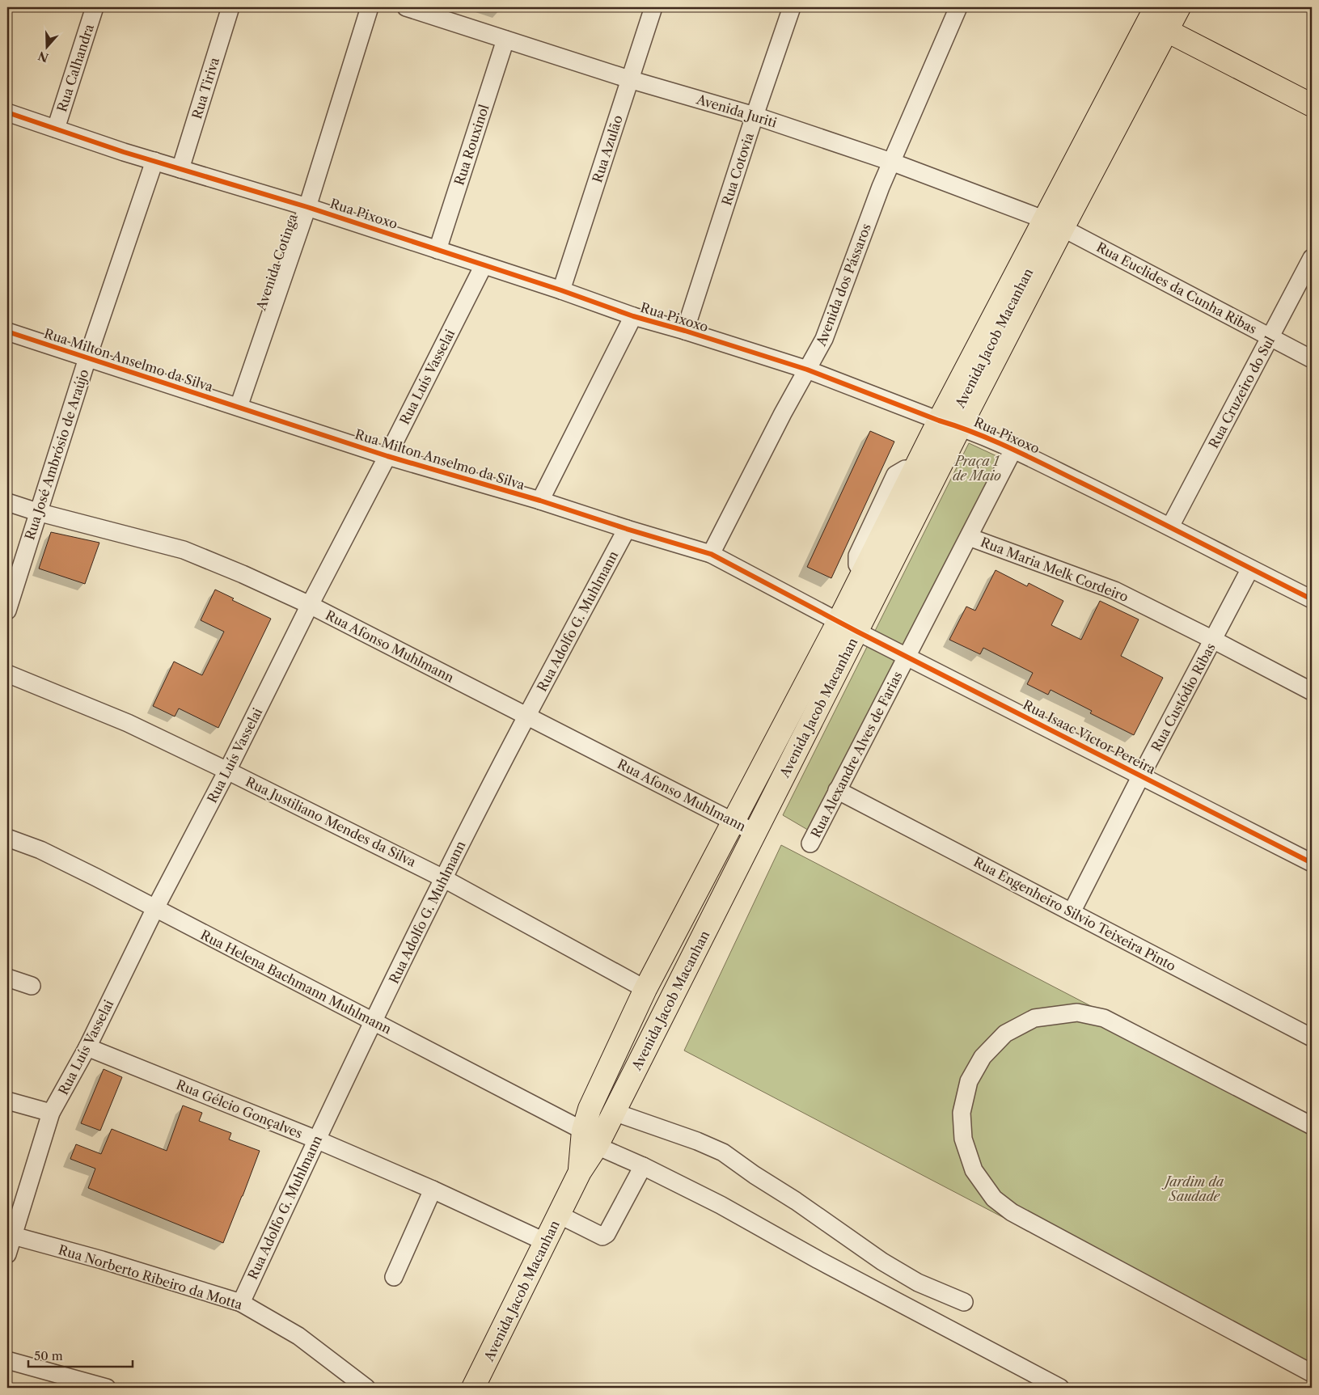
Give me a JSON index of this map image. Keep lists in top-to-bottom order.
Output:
{
  "streets": {
    "main road": ["Avenida Jacob Macanhan"],
    "street": [
      "Rua Calhandra",
      "Rua Tiriva",
      "Avenida Juriti",
      "Rua Rouxinol",
      "Rua Azulão",
      "Rua Cotovia",
      "Rua Pixoxo",
      "Avenida Cotinga",
      "Avenida dos Pássaros",
      "Rua Euclides da Cunha Ribas",
      "Rua Milton Anselmo da Silva",
      "Rua Luís Vasselai",
      "Rua Cruzeiro do Sul",
      "Rua José Ambrósio de Araújo",
      "Rua Maria Melk Cordeiro",
      "Rua Adolfo G. Muhlmann",
      "Rua Afonso Muhlmann",
      "Rua Custódio Ribas",
      "Rua Isaac Victor Pereira",
      "Rua Alexandre Alves de Farias",
      "Rua Justiliano Mendes da Silva",
      "Rua Engenheiro Silvio Teixeira Pinto",
      "Rua Helena Bachmann Muhlmann",
      "Rua Gélcio Gonçalves",
      "Rua Norberto Ribeiro da Motta"
    ]
  },
  "crossings": [
    ["Rua Calhandra", "Rua Pixoxo"],
    ["Rua Tiriva", "Rua Pixoxo"],
    ["Avenida Juriti", "Rua Rouxinol"],
    ["Avenida Juriti", "Rua Azulão"],
    ["Avenida Juriti", "Rua Cotovia"],
    ["Avenida Juriti", "Avenida dos Pássaros"],
    ["Avenida Juriti", "Rua Euclides da Cunha Ribas"],
    ["Avenida Juriti", "Avenida Jacob Macanhan"],
    ["Rua Rouxinol", "Rua Pixoxo"],
    ["Rua Azulão", "Rua Pixoxo"],
    ["Rua Cotovia", "Rua Pixoxo"],
    ["Rua Pixoxo", "Avenida Cotinga"],
    ["Rua Pixoxo", "Avenida dos Pássaros"],
    ["Rua Pixoxo", "Avenida Jacob Macanhan"],
    ["Rua Pixoxo", "Rua Luís Vasselai"],
    ["Rua Pixoxo", "Rua Cruzeiro do Sul"],
    ["Rua Pixoxo", "Rua José Ambrósio de Araújo"],
    ["Rua Pixoxo", "Rua Custódio Ribas"],
    ["Rua Pixoxo", "Rua Alexandre Alves de Farias"],
    ["Avenida Cotinga", "Rua Milton Anselmo da Silva"],
    ["Avenida dos Pássaros", "Rua Milton Anselmo da Silva"],
    ["Rua Euclides da Cunha Ribas", "Avenida Jacob Macanhan"],
    ["Rua Euclides da Cunha Ribas", "Rua Cruzeiro do Sul"],
    ["Avenida Jacob Macanhan", "Rua Milton Anselmo da Silva"],
    ["Avenida Jacob Macanhan", "Rua Afonso Muhlmann"],
    ["Avenida Jacob Macanhan", "Rua Isaac Victor Pereira"],
    ["Avenida Jacob Macanhan", "Rua Justiliano Mendes da Silva"],
    ["Avenida Jacob Macanhan", "Rua Helena Bachmann Muhlmann"],
    ["Avenida Jacob Macanhan", "Rua Gélcio Gonçalves"],
    ["Rua Milton Anselmo da Silva", "Rua Luís Vasselai"],
    ["Rua Milton Anselmo da Silva", "Rua José Ambrósio de Araújo"],
    ["Rua Milton Anselmo da Silva", "Rua Adolfo G. Muhlmann"],
    ["Rua Milton Anselmo da Silva", "Rua Isaac Victor Pereira"],
    ["Rua Luís Vasselai", "Rua Afonso Muhlmann"],
    ["Rua Luís Vasselai", "Rua Justiliano Mendes da Silva"],
    ["Rua Luís Vasselai", "Rua Helena Bachmann Muhlmann"],
    ["Rua Luís Vasselai", "Rua Gélcio Gonçalves"],
    ["Rua Luís Vasselai", "Rua Norberto Ribeiro da Motta"],
    ["Rua José Ambrósio de Araújo", "Rua Afonso Muhlmann"],
    ["Rua Maria Melk Cordeiro", "Rua Custódio Ribas"],
    ["Rua Maria Melk Cordeiro", "Rua Alexandre Alves de Farias"],
    ["Rua Adolfo G. Muhlmann", "Rua Afonso Muhlmann"],
    ["Rua Adolfo G. Muhlmann", "Rua Justiliano Mendes da Silva"],
    ["Rua Adolfo G. Muhlmann", "Rua Helena Bachmann Muhlmann"],
    ["Rua Adolfo G. Muhlmann", "Rua Gélcio Gonçalves"],
    ["Rua Adolfo G. Muhlmann", "Rua Norberto Ribeiro da Motta"],
    ["Rua Custódio Ribas", "Rua Isaac Victor Pereira"],
    ["Rua Custódio Ribas", "Rua Engenheiro Silvio Teixeira Pinto"],
    ["Rua Isaac Victor Pereira", "Rua Alexandre Alves de Farias"],
    ["Rua Alexandre Alves de Farias", "Rua Engenheiro Silvio Teixeira Pinto"]
  ],
  "parks": ["Praça 1 de Maio", "Jardim da Saudade"],
  "scale_bar": "50 m",
  "north": "bottom"
}
